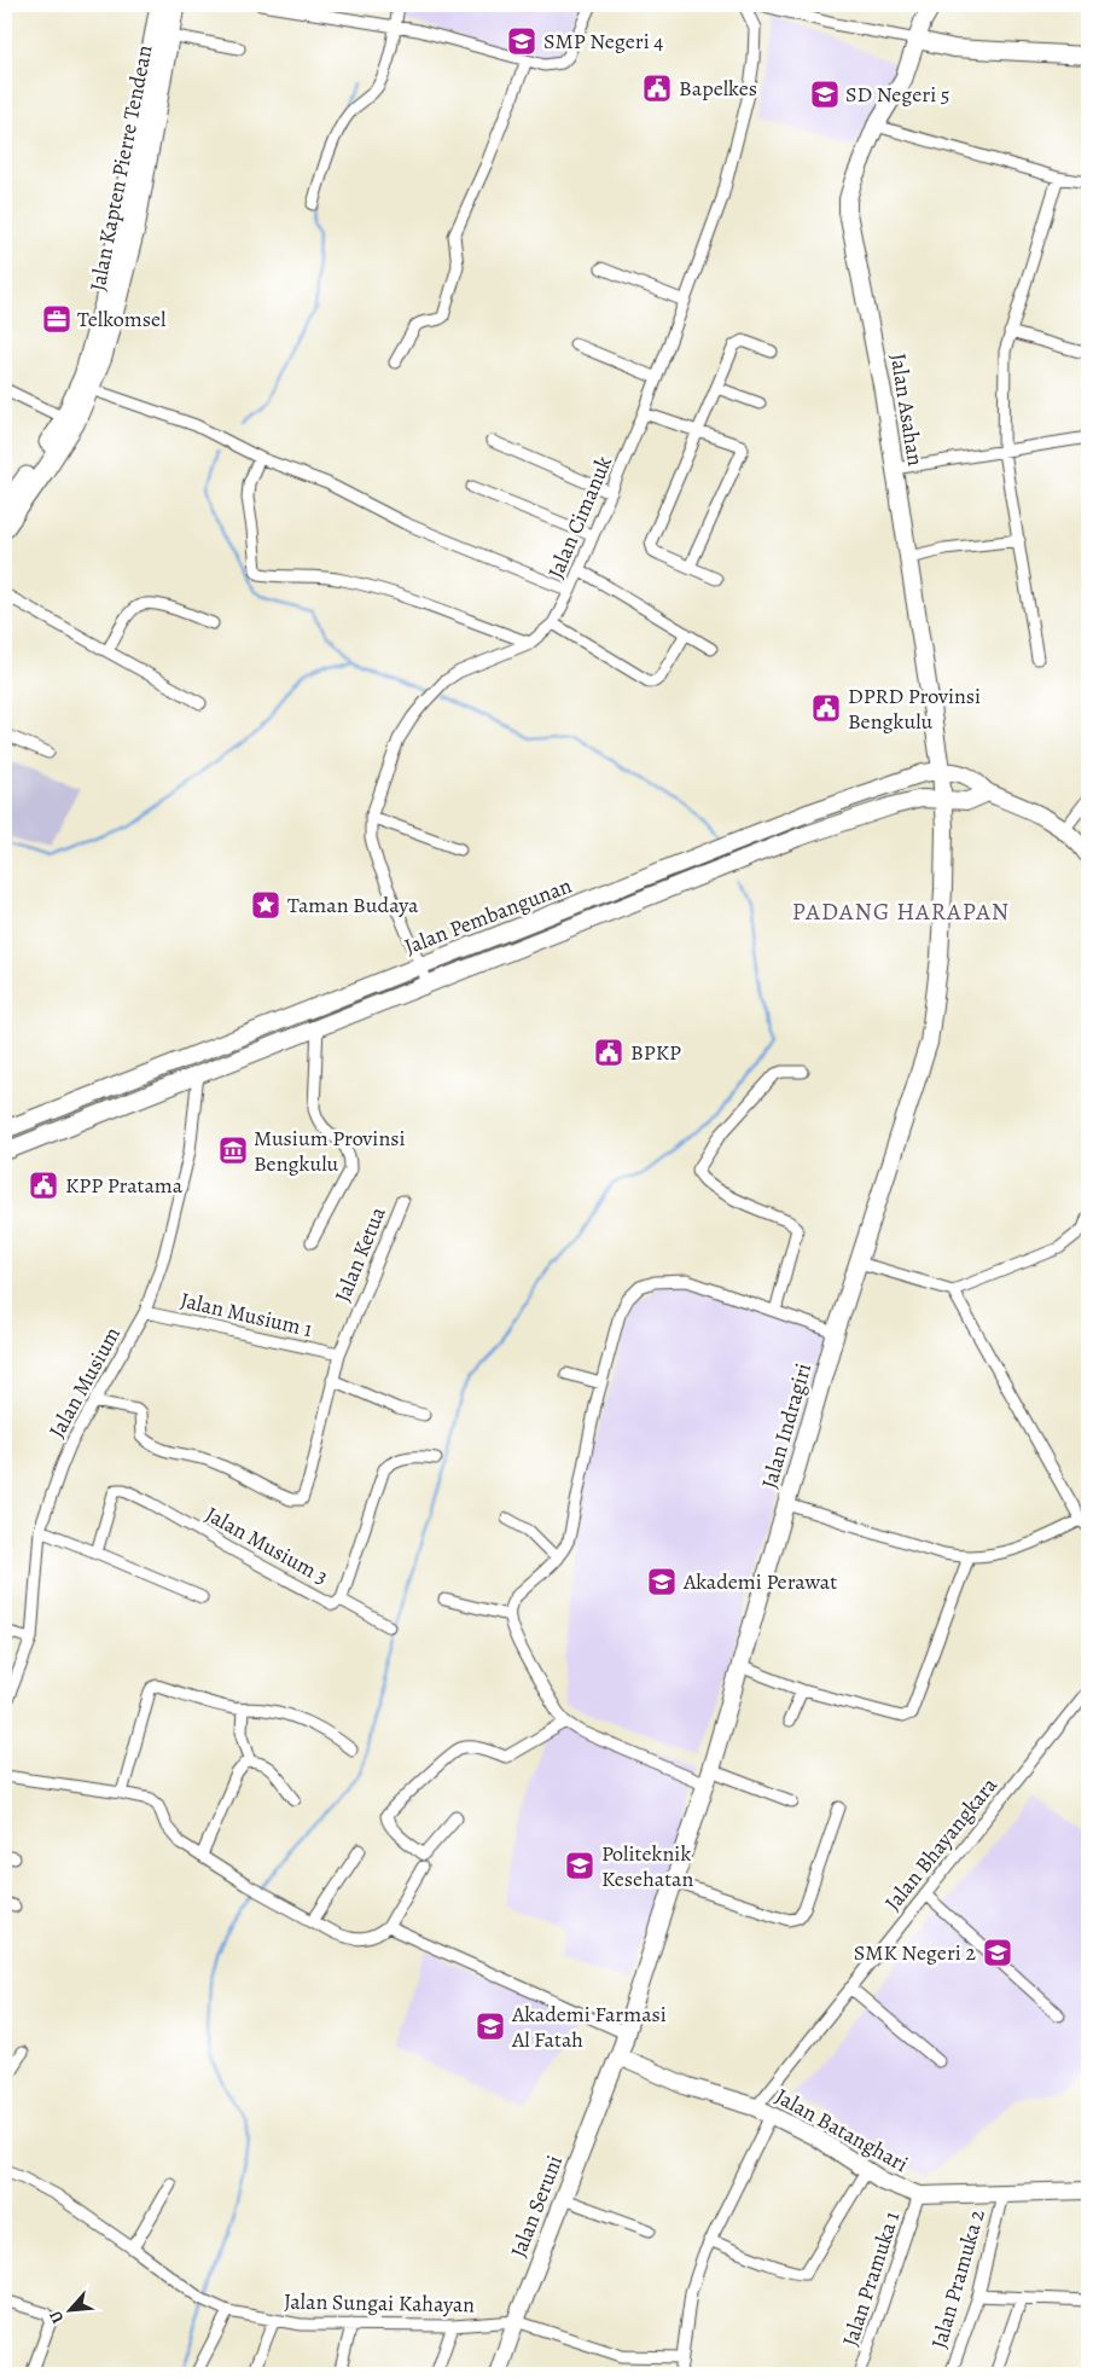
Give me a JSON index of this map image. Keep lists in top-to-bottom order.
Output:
{
  "streets": {
    "main road": ["Jalan Kapten Pierre Tendean"],
    "street": [
      "Jalan Asahan",
      "Jalan Cimanuk",
      "Jalan Pembangunan",
      "Jalan Ketua",
      "Jalan Musium 1",
      "Jalan Musium",
      "Jalan Indragiri",
      "Jalan Musium 3",
      "Jalan Bhayangkara",
      "Jalan Batanghari",
      "Jalan Seruni",
      "Jalan Pramuka 1",
      "Jalan Pramuka 2",
      "Jalan Sungai Kahayan"
    ]
  },
  "crossings": [
    ["Jalan Asahan", "Jalan Pembangunan"],
    ["Jalan Asahan", "Jalan Indragiri"],
    ["Jalan Cimanuk", "Jalan Pembangunan"],
    ["Jalan Pembangunan", "Jalan Musium"],
    ["Jalan Pembangunan", "Jalan Indragiri"],
    ["Jalan Ketua", "Jalan Musium 1"],
    ["Jalan Ketua", "Jalan Musium"],
    ["Jalan Musium 1", "Jalan Musium"],
    ["Jalan Indragiri", "Jalan Batanghari"],
    ["Jalan Indragiri", "Jalan Seruni"],
    ["Jalan Bhayangkara", "Jalan Batanghari"],
    ["Jalan Batanghari", "Jalan Seruni"],
    ["Jalan Batanghari", "Jalan Pramuka 1"],
    ["Jalan Batanghari", "Jalan Pramuka 2"],
    ["Jalan Seruni", "Jalan Sungai Kahayan"]
  ],
  "districts": ["PADANG HARAPAN"],
  "places": {
    "school or university": [
      "SMP Negeri 4",
      "SD Negeri 5",
      "Akademi Perawat",
      "Politeknik Kesehatan",
      "SMK Negeri 2",
      "Akademi Farmasi Al Fatah"
    ],
    "public building": [
      "Bapelkes",
      "DPRD Provinsi Bengkulu",
      "BPKP",
      "KPP Pratama"
    ],
    "office": ["Telkomsel"],
    "place": ["Taman Budaya"],
    "museum": ["Musium Provinsi Bengkulu"]
  },
  "north": "bottom left"
}
